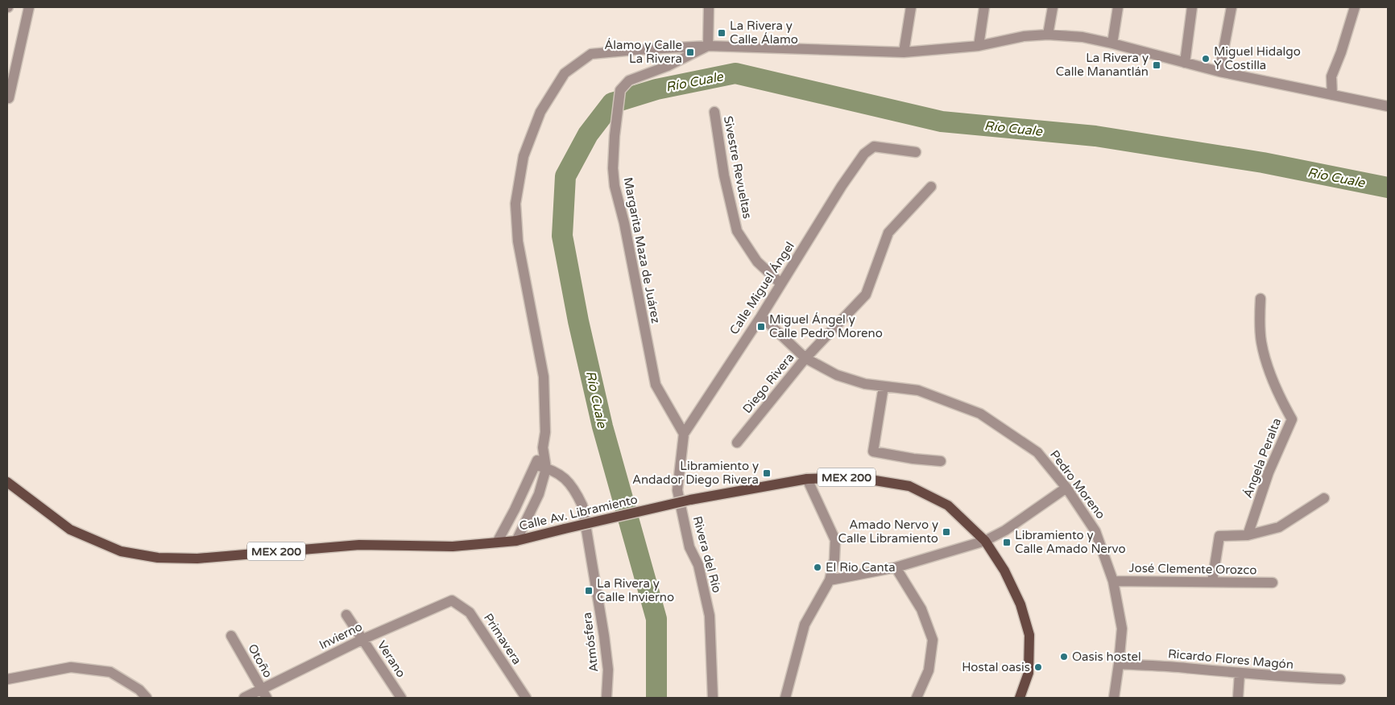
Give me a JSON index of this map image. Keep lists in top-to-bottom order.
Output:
{
  "streets": {
    "main road": ["MEX 200", "Calle Av. Libramiento"],
    "street": [
      "Sivestre Revueltas",
      "Margarita Maza de Juárez",
      "Calle Miguel Ángel",
      "Diego Rivera",
      "Ángela Peralta",
      "Pedro Moreno",
      "Rivera del Río",
      "José Clemente Orozco",
      "Invierno",
      "Primavera",
      "Atmósfera",
      "Verano",
      "Ricardo Flores Magón",
      "Otoño"
    ]
  },
  "crossings": [
    ["Sivestre Revueltas", "Calle Miguel Ángel"],
    ["Margarita Maza de Juárez", "Calle Miguel Ángel"],
    ["Calle Miguel Ángel", "Pedro Moreno"],
    ["Calle Miguel Ángel", "Rivera del Río"],
    ["Diego Rivera", "Pedro Moreno"],
    ["Pedro Moreno", "José Clemente Orozco"],
    ["Pedro Moreno", "Ricardo Flores Magón"],
    ["Invierno", "Primavera"],
    ["Invierno", "Verano"],
    ["Invierno", "Otoño"]
  ],
  "water": ["Río Cuale"],
  "places": {
    "transit": [
      "La Rivera y Calle Álamo",
      "Álamo y Calle La Rivera",
      "La Rivera y Calle Manantlán",
      "Miguel Ángel y Calle Pedro Moreno",
      "Libramiento y Andador Diego Rivera",
      "Amado Nervo y Calle Libramiento",
      "Libramiento y Calle Amado Nervo",
      "La Rivera y Calle Invierno"
    ],
    "other": [
      "Miguel Hidalgo Y Costilla",
      "El Rio Canta",
      "Oasis hostel",
      "Hostal oasis"
    ]
  }
}
